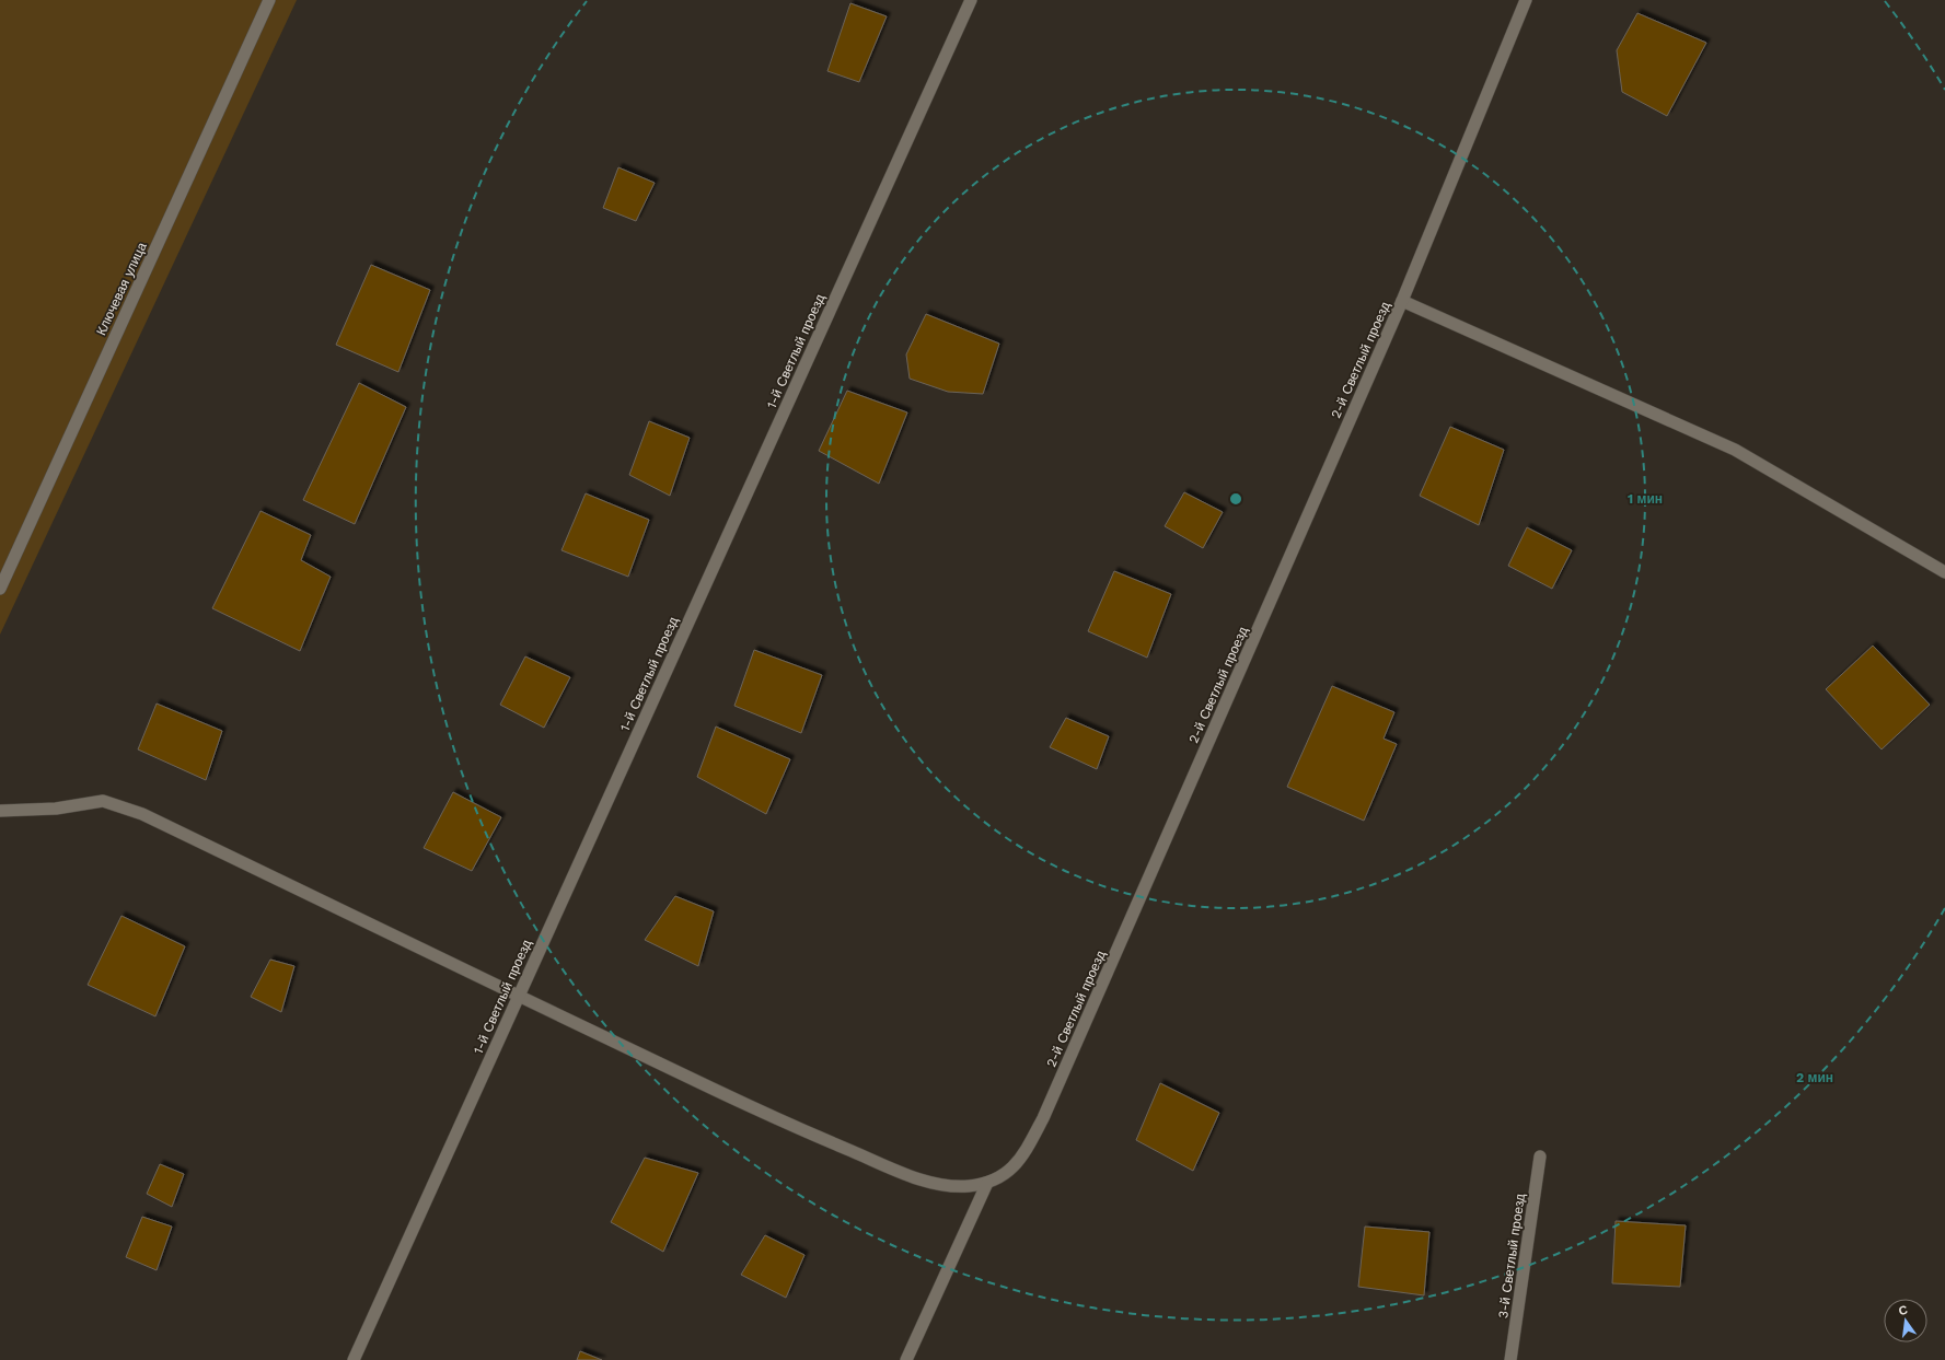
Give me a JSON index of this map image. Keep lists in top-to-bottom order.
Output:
{
  "streets": {
    "street": [
      "Ключевая улица",
      "1-й Светлый проезд",
      "2-й Светлый проезд",
      "3-й Светлый проезд"
    ]
  },
  "crossings": [
    ["1-й Светлый проезд", "2-й Светлый проезд"]
  ],
  "north": "top",
  "rings": ["1 мин", "2 мин"]
}
